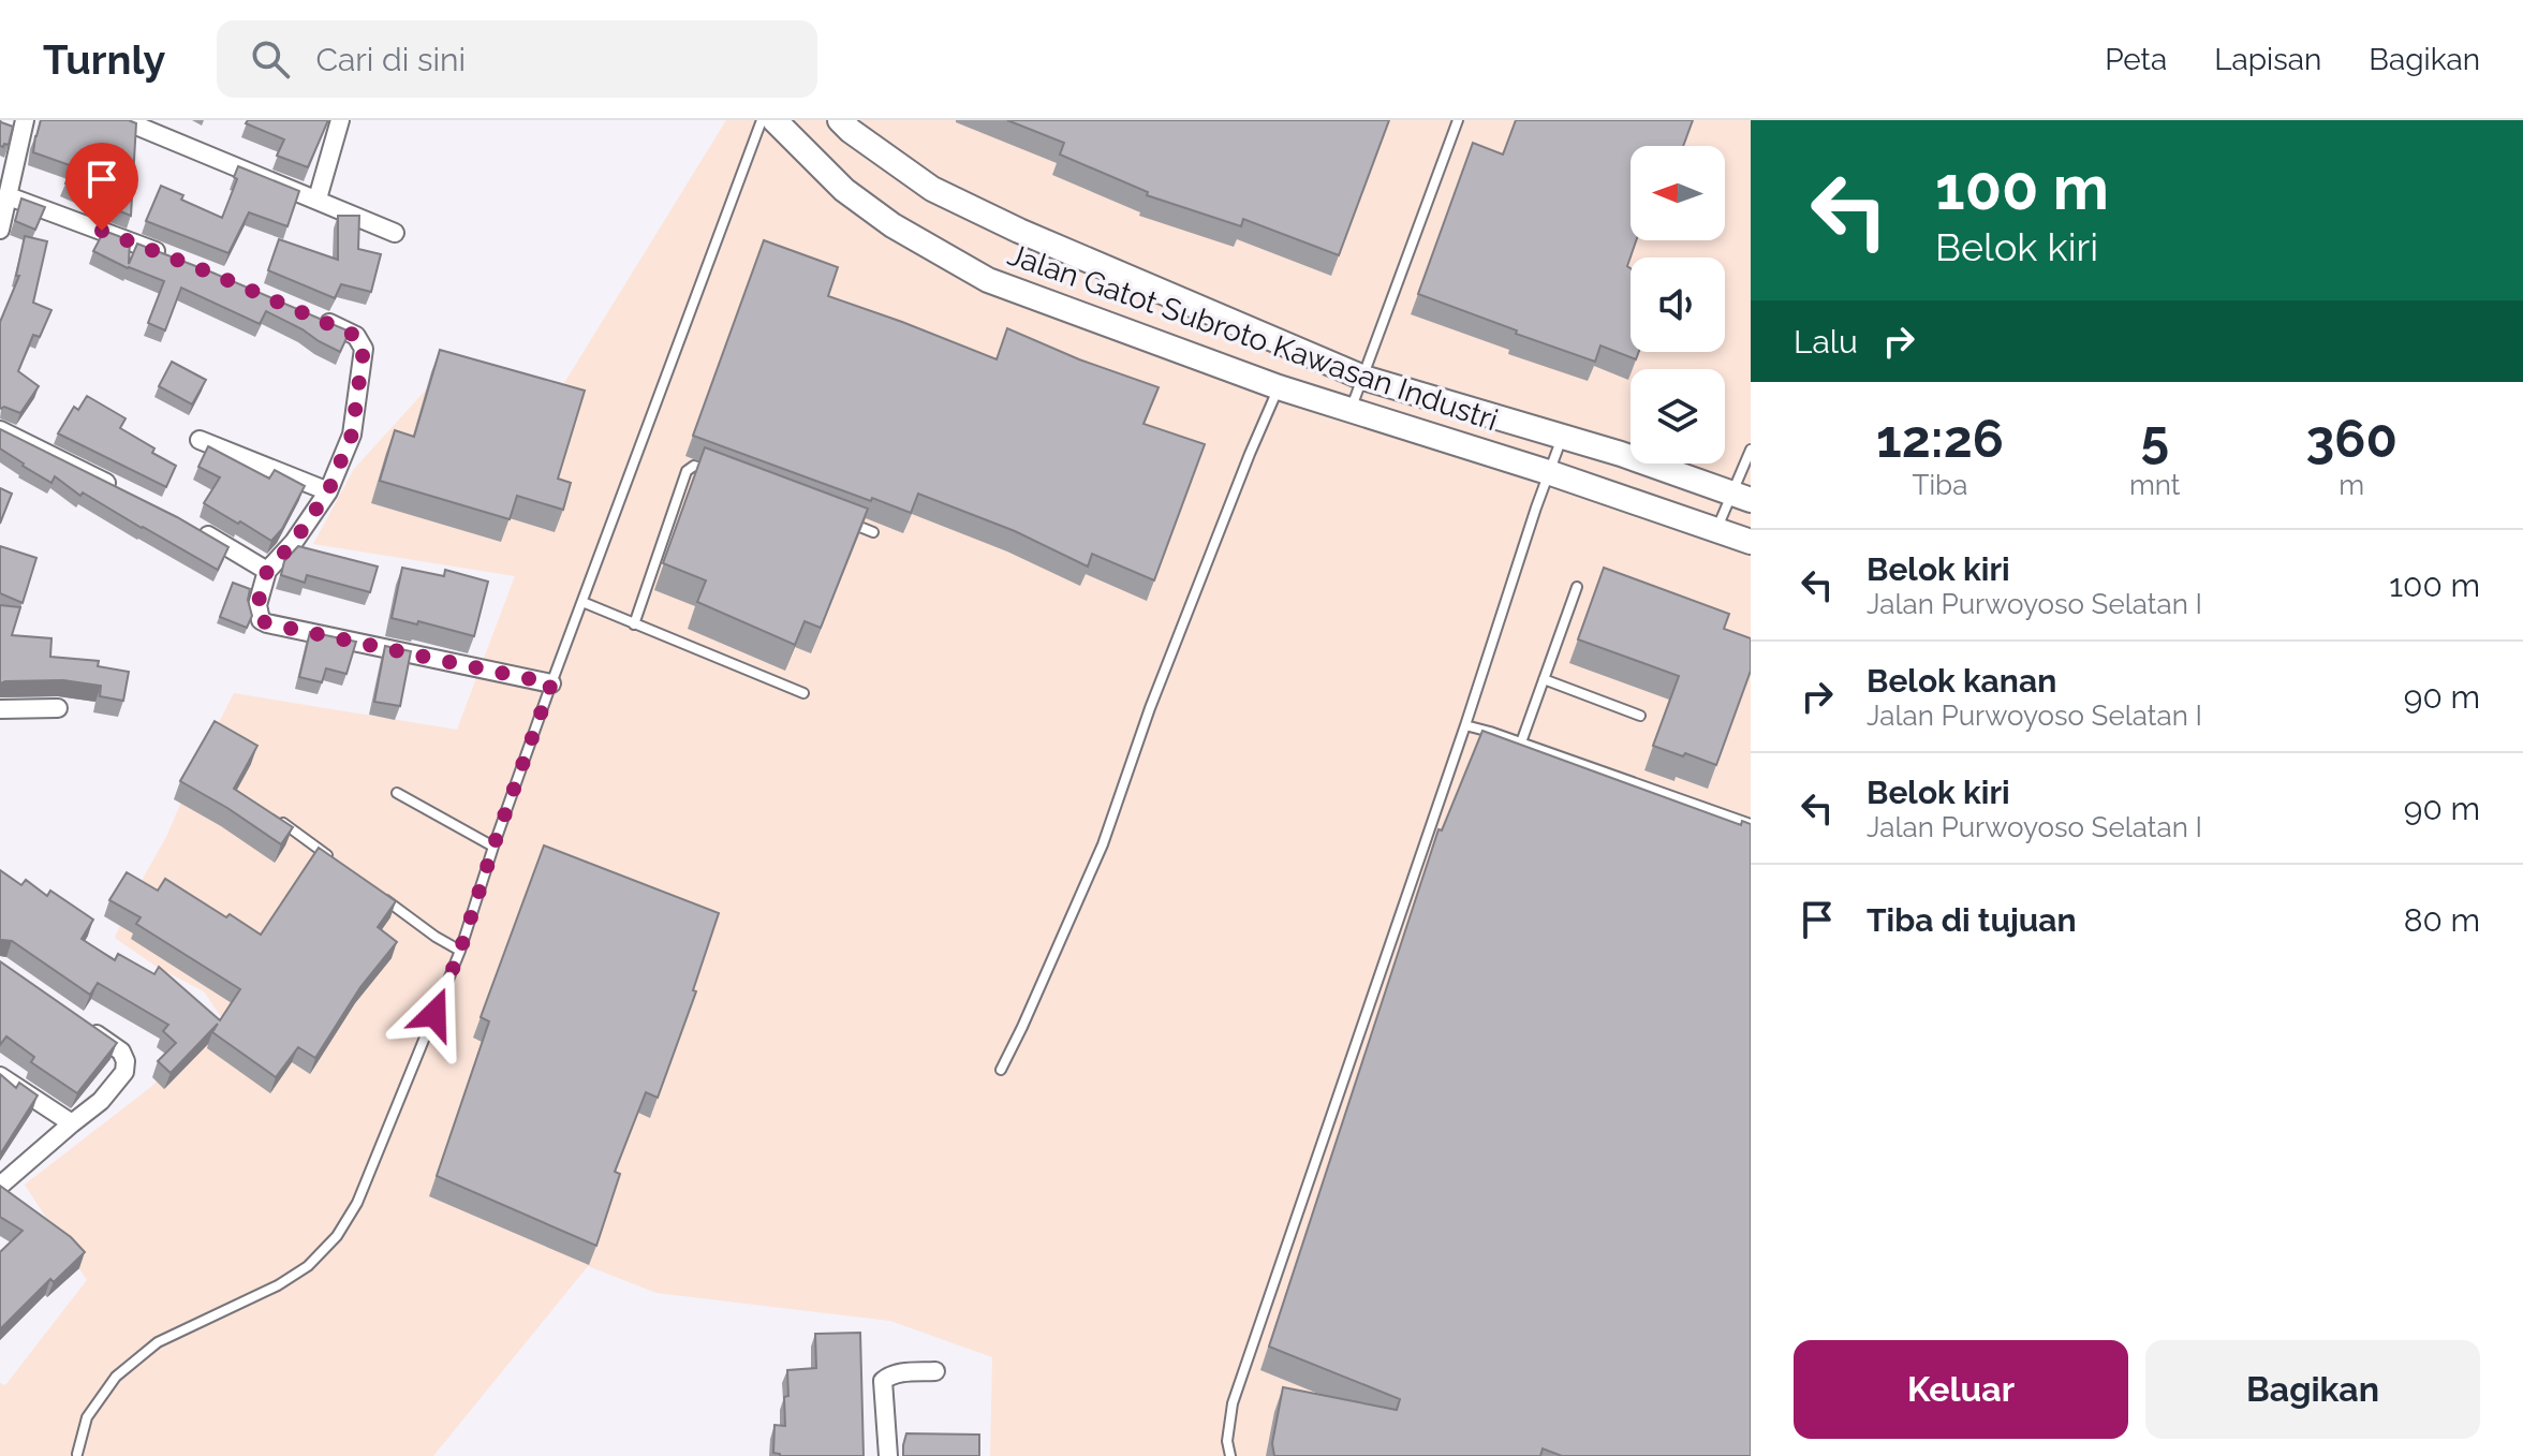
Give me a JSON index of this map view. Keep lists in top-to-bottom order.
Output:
{
  "streets": {
    "street": ["Jalan Gatot Subroto Kawasan Industri"]
  },
  "north": "left",
  "page": {
    "header": "Turnly",
    "search": "Cari di sini",
    "nav": ["Peta", "Lapisan", "Bagikan"],
    "turn": ["100 m", "Belok kiri"],
    "then": "Lalu",
    "eta": [
      "12:26",
      "Tiba",
      "5",
      "mnt",
      "360",
      "m"
    ],
    "list": [
      {
        "name": "Belok kiri",
        "note": "Jalan Purwoyoso Selatan I",
        "value": "100 m"
      },
      {
        "name": "Belok kanan",
        "note": "Jalan Purwoyoso Selatan I",
        "value": "90 m"
      },
      {
        "name": "Belok kiri",
        "note": "Jalan Purwoyoso Selatan I",
        "value": "90 m"
      },
      {
        "name": "Tiba di tujuan",
        "value": "80 m"
      }
    ],
    "buttons": ["Keluar", "Bagikan"]
  }
}
